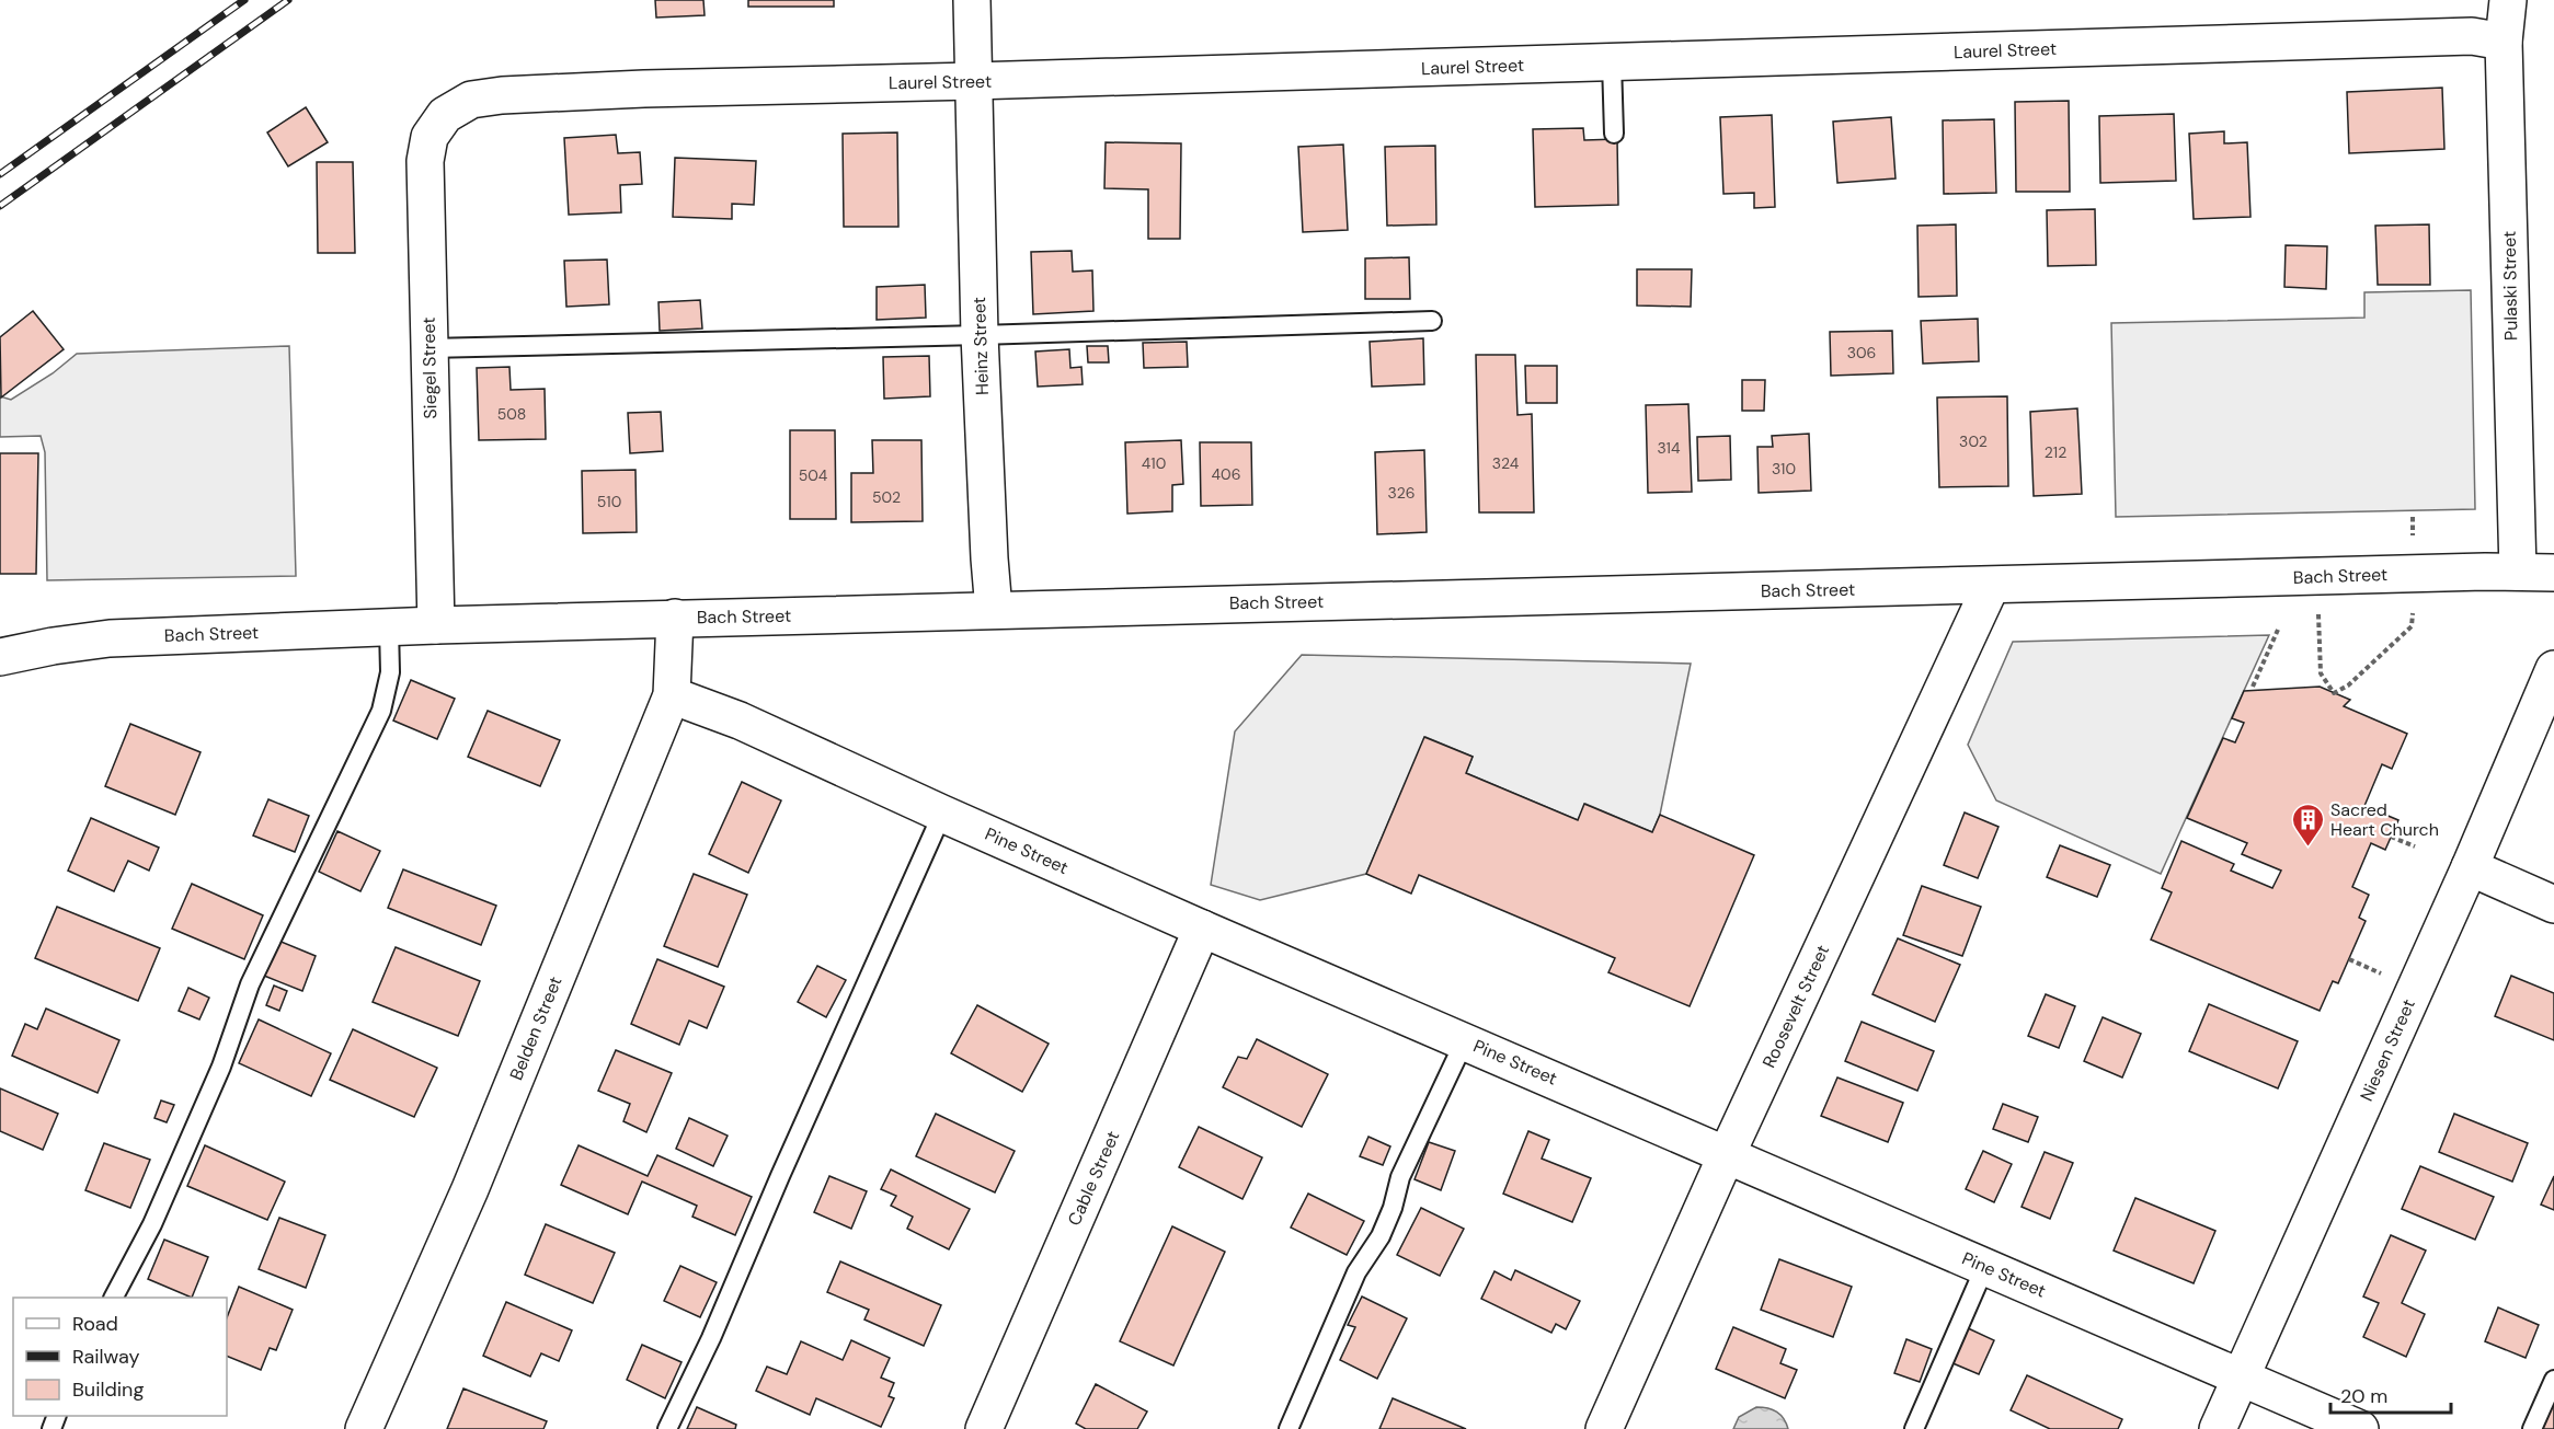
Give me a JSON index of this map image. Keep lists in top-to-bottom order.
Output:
{
  "streets": {
    "street": [
      "Laurel Street",
      "Pulaski Street",
      "Heinz Street",
      "Siegel Street",
      "Bach Street",
      "Pine Street",
      "Roosevelt Street",
      "Belden Street",
      "Niesen Street",
      "Cable Street"
    ]
  },
  "crossings": [
    ["Laurel Street", "Pulaski Street"],
    ["Laurel Street", "Heinz Street"],
    ["Laurel Street", "Siegel Street"],
    ["Pulaski Street", "Bach Street"],
    ["Heinz Street", "Bach Street"],
    ["Siegel Street", "Bach Street"],
    ["Bach Street", "Roosevelt Street"],
    ["Bach Street", "Belden Street"],
    ["Pine Street", "Roosevelt Street"],
    ["Pine Street", "Belden Street"],
    ["Pine Street", "Niesen Street"],
    ["Pine Street", "Cable Street"]
  ],
  "places": {
    "building": ["Sacred Heart Church"]
  },
  "house_numbers": [
    "306",
    "508",
    "302",
    "314",
    "212",
    "410",
    "324",
    "310",
    "406",
    "504",
    "326",
    "502",
    "510"
  ],
  "legend": ["Road", "Railway", "Building"],
  "scale_bar": "20 m"
}
